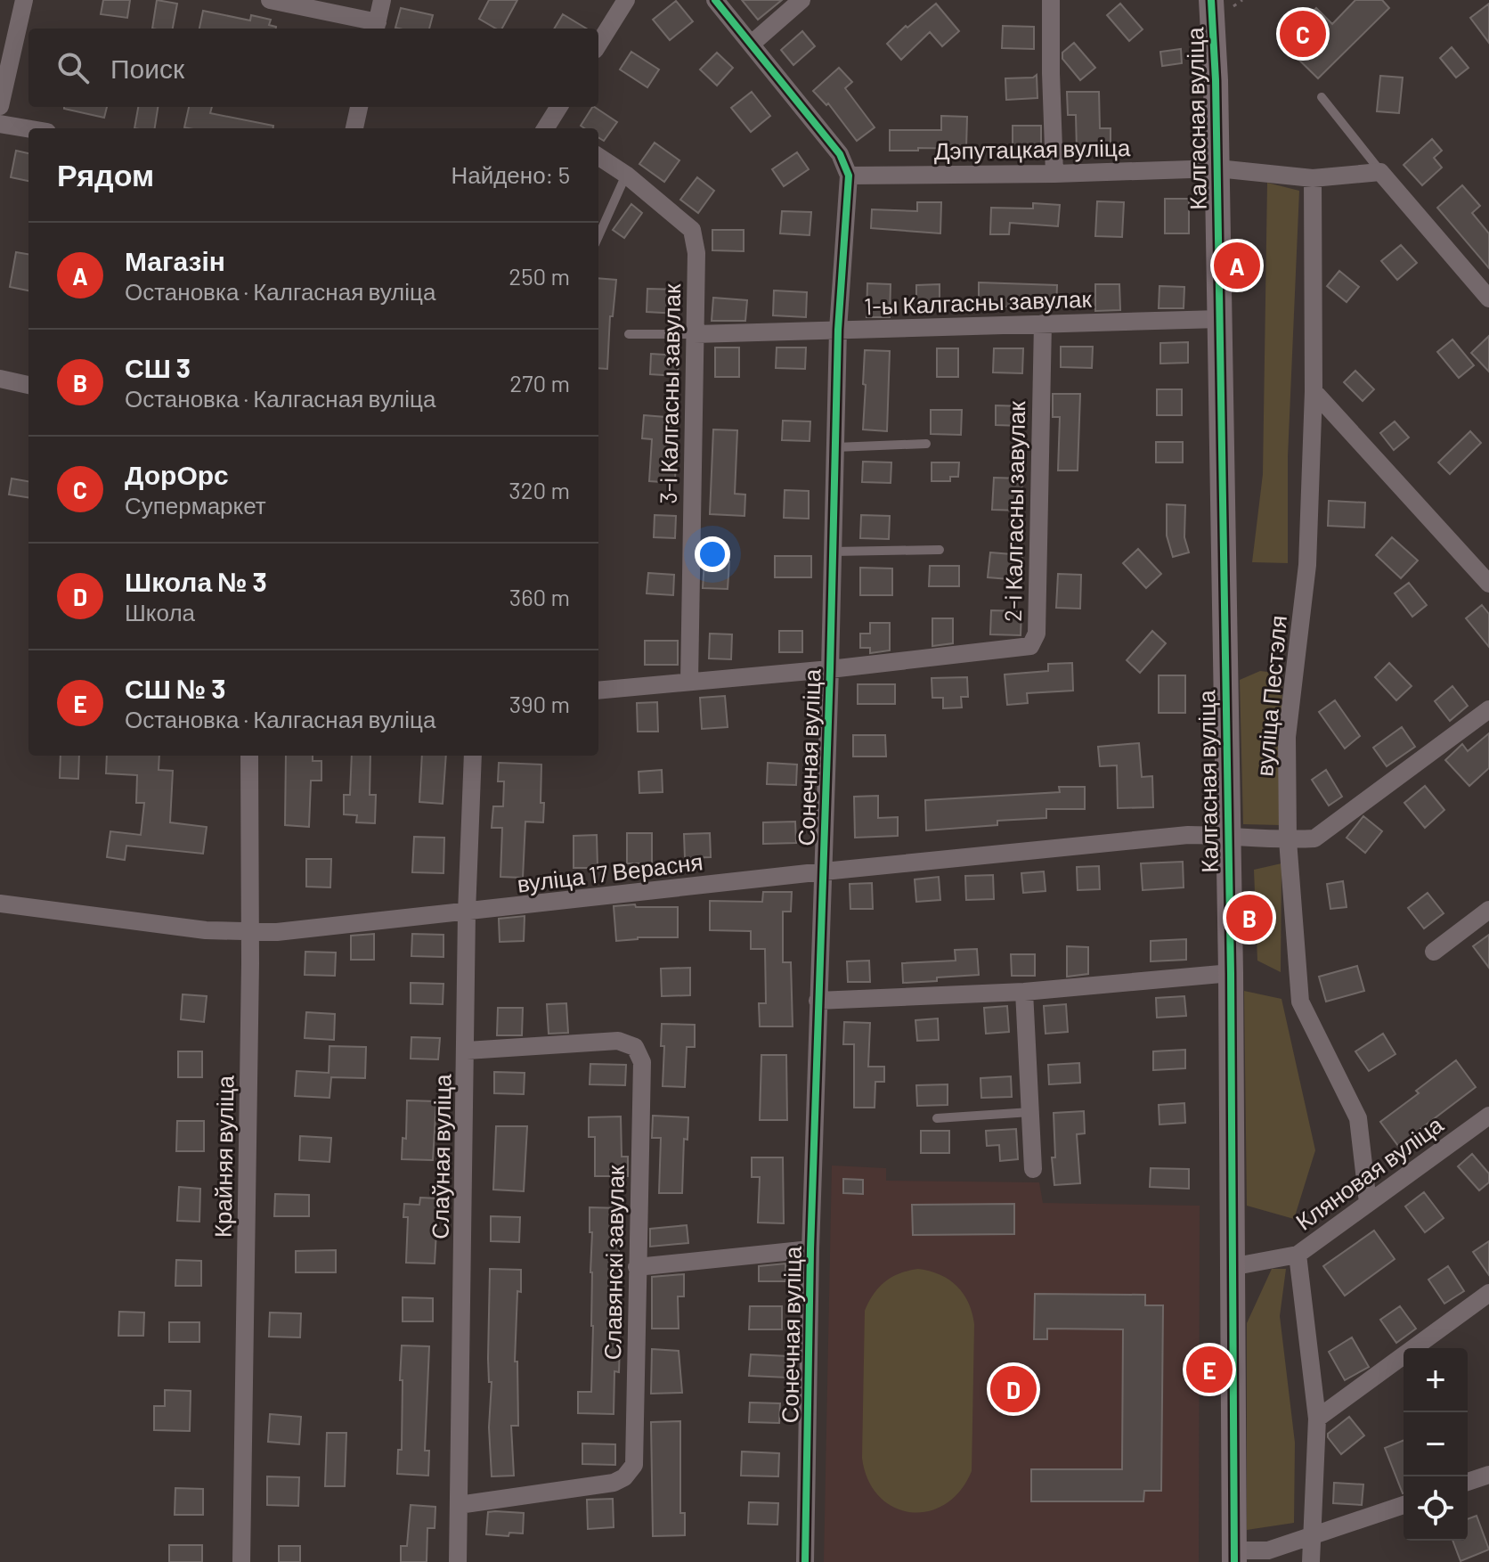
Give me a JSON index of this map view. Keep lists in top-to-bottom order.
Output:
{
  "streets": {
    "street": [
      "Калгасная вуліца",
      "Дэпутацкая вуліца",
      "1-ы Калгасны завулак",
      "3-і Калгасны завулак",
      "2-і Калгасны завулак",
      "вуліца Пестэля",
      "Сонечная вуліца",
      "вуліца 17 Верасня",
      "Крайняя вуліца",
      "Слаўная вуліца",
      "Кляновая вуліца",
      "Славянскі завулак"
    ]
  },
  "crossings": [
    ["Калгасная вуліца", "Дэпутацкая вуліца"],
    ["Калгасная вуліца", "1-ы Калгасны завулак"],
    ["Калгасная вуліца", "вуліца 17 Верасня"],
    ["Калгасная вуліца", "Кляновая вуліца"],
    ["Дэпутацкая вуліца", "вуліца Пестэля"],
    ["Дэпутацкая вуліца", "Сонечная вуліца"],
    ["1-ы Калгасны завулак", "3-і Калгасны завулак"],
    ["1-ы Калгасны завулак", "2-і Калгасны завулак"],
    ["1-ы Калгасны завулак", "Сонечная вуліца"],
    ["3-і Калгасны завулак", "2-і Калгасны завулак"],
    ["2-і Калгасны завулак", "Сонечная вуліца"],
    ["вуліца Пестэля", "вуліца 17 Верасня"],
    ["вуліца Пестэля", "Кляновая вуліца"],
    ["Сонечная вуліца", "вуліца 17 Верасня"],
    ["вуліца 17 Верасня", "Крайняя вуліца"],
    ["вуліца 17 Верасня", "Слаўная вуліца"],
    ["Слаўная вуліца", "Славянскі завулак"]
  ],
  "page": {
    "pins": [
      "C",
      "A",
      "B",
      "E",
      "D"
    ],
    "search": "Поиск",
    "heading": ["Рядом", "Найдено: 5"],
    "list": [
      {
        "mark": "A",
        "name": "Магазін",
        "note": "Остановка · Калгасная вуліца",
        "value": "250 m"
      },
      {
        "mark": "B",
        "name": "СШ 3",
        "note": "Остановка · Калгасная вуліца",
        "value": "270 m"
      },
      {
        "mark": "C",
        "name": "ДорОрс",
        "note": "Супермаркет",
        "value": "320 m"
      },
      {
        "mark": "D",
        "name": "Школа № 3",
        "note": "Школа",
        "value": "360 m"
      },
      {
        "mark": "E",
        "name": "СШ № 3",
        "note": "Остановка · Калгасная вуліца",
        "value": "390 m"
      }
    ],
    "map_buttons": ["+", "−"]
  }
}
